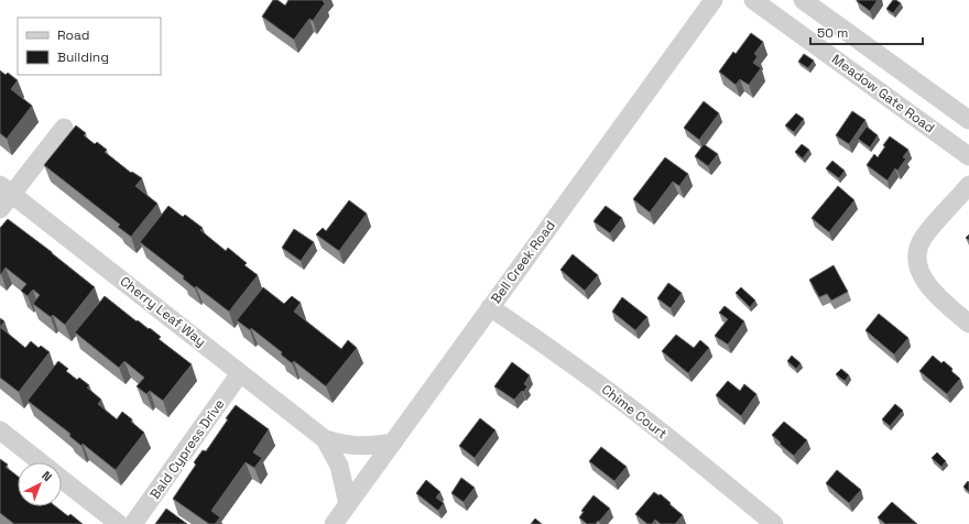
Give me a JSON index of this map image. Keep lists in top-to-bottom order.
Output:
{
  "streets": {
    "street": [
      "Meadow Gate Road",
      "Bell Creek Road",
      "Cherry Leaf Way",
      "Chime Court",
      "Bald Cypress Drive"
    ]
  },
  "crossings": [
    ["Bell Creek Road", "Cherry Leaf Way"],
    ["Bell Creek Road", "Chime Court"],
    ["Cherry Leaf Way", "Bald Cypress Drive"]
  ],
  "legend": ["Road", "Building"],
  "scale_bar": "50 m",
  "north": "top right"
}
